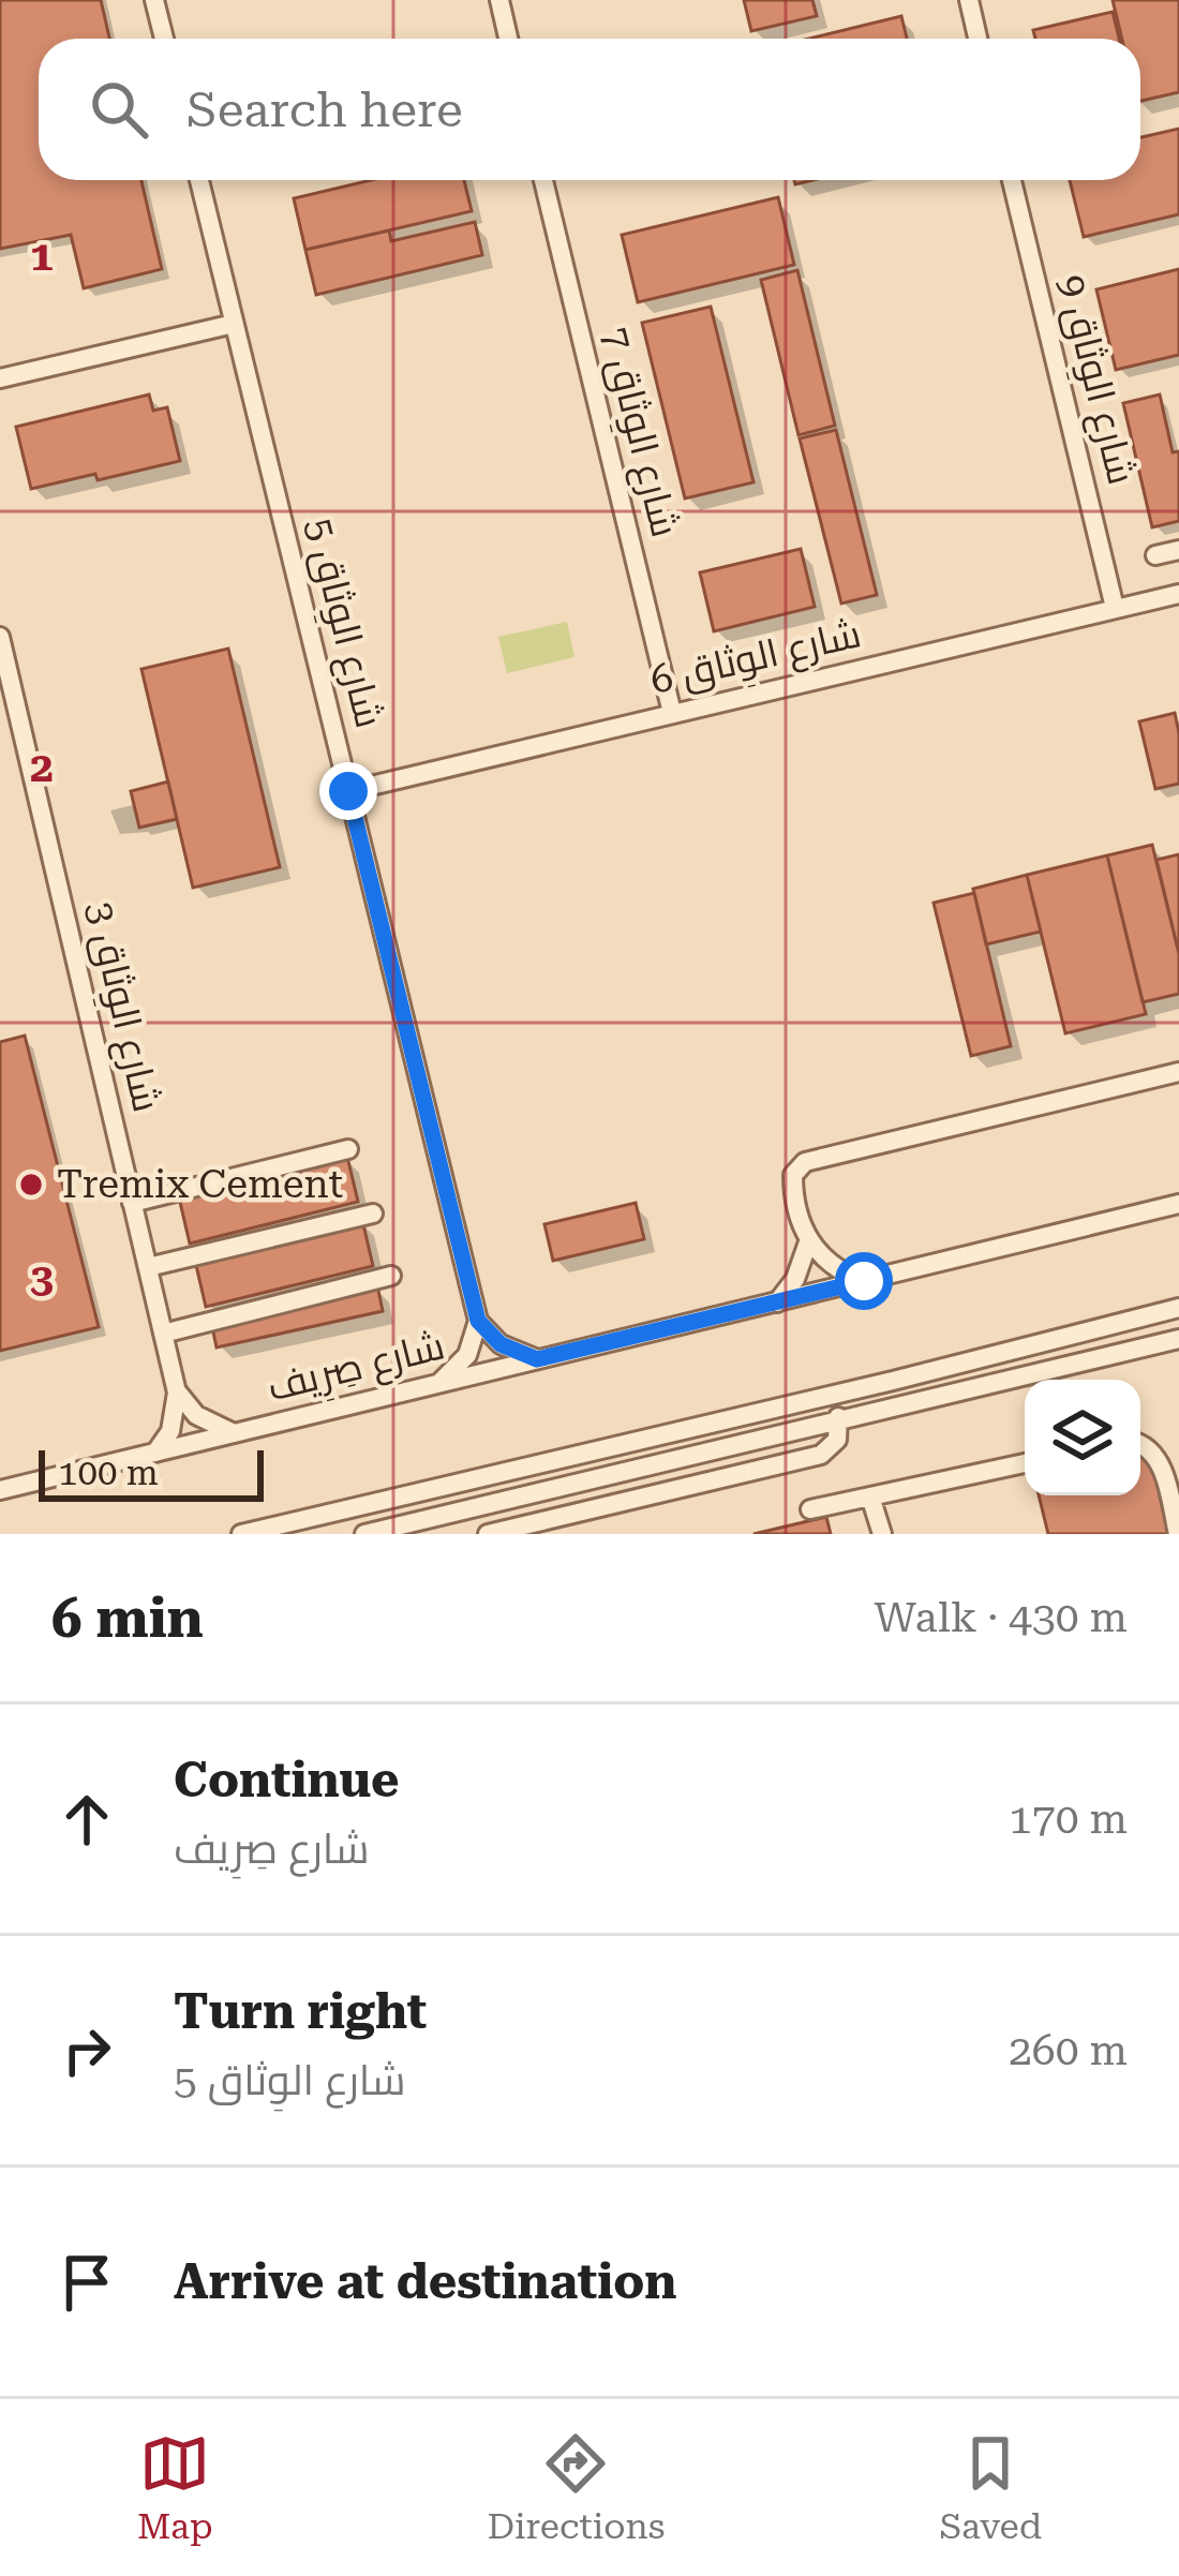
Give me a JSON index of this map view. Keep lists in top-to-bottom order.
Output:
{
  "streets": {
    "street": [
      "شارع الوِثاق 9",
      "شارع الوِثاق 7",
      "شارع الوِثاق 5",
      "شارع الوِثاق 6",
      "شارع الوِثاق 3",
      "شارع صِرِيف"
    ]
  },
  "crossings": [
    ["شارع الوِثاق 9", "شارع الوِثاق 6"],
    ["شارع الوِثاق 7", "شارع الوِثاق 6"],
    ["شارع الوِثاق 5", "شارع الوِثاق 6"]
  ],
  "places": ["Tremix Cement"],
  "scale_bar": "100 m",
  "page": {
    "search": "Search here",
    "scale": "100 m",
    "heading": ["6 min", "Walk · 430 m"],
    "list": [
      ["Continue", "شارع صِرِيف", "170 m"],
      ["Turn right", "شارع الوِثاق 5", "260 m"],
      "Arrive at destination"
    ],
    "nav": ["Map", "Directions", "Saved"]
  },
  "grid": {
    "rows": ["1", "2", "3"]
  }
}
